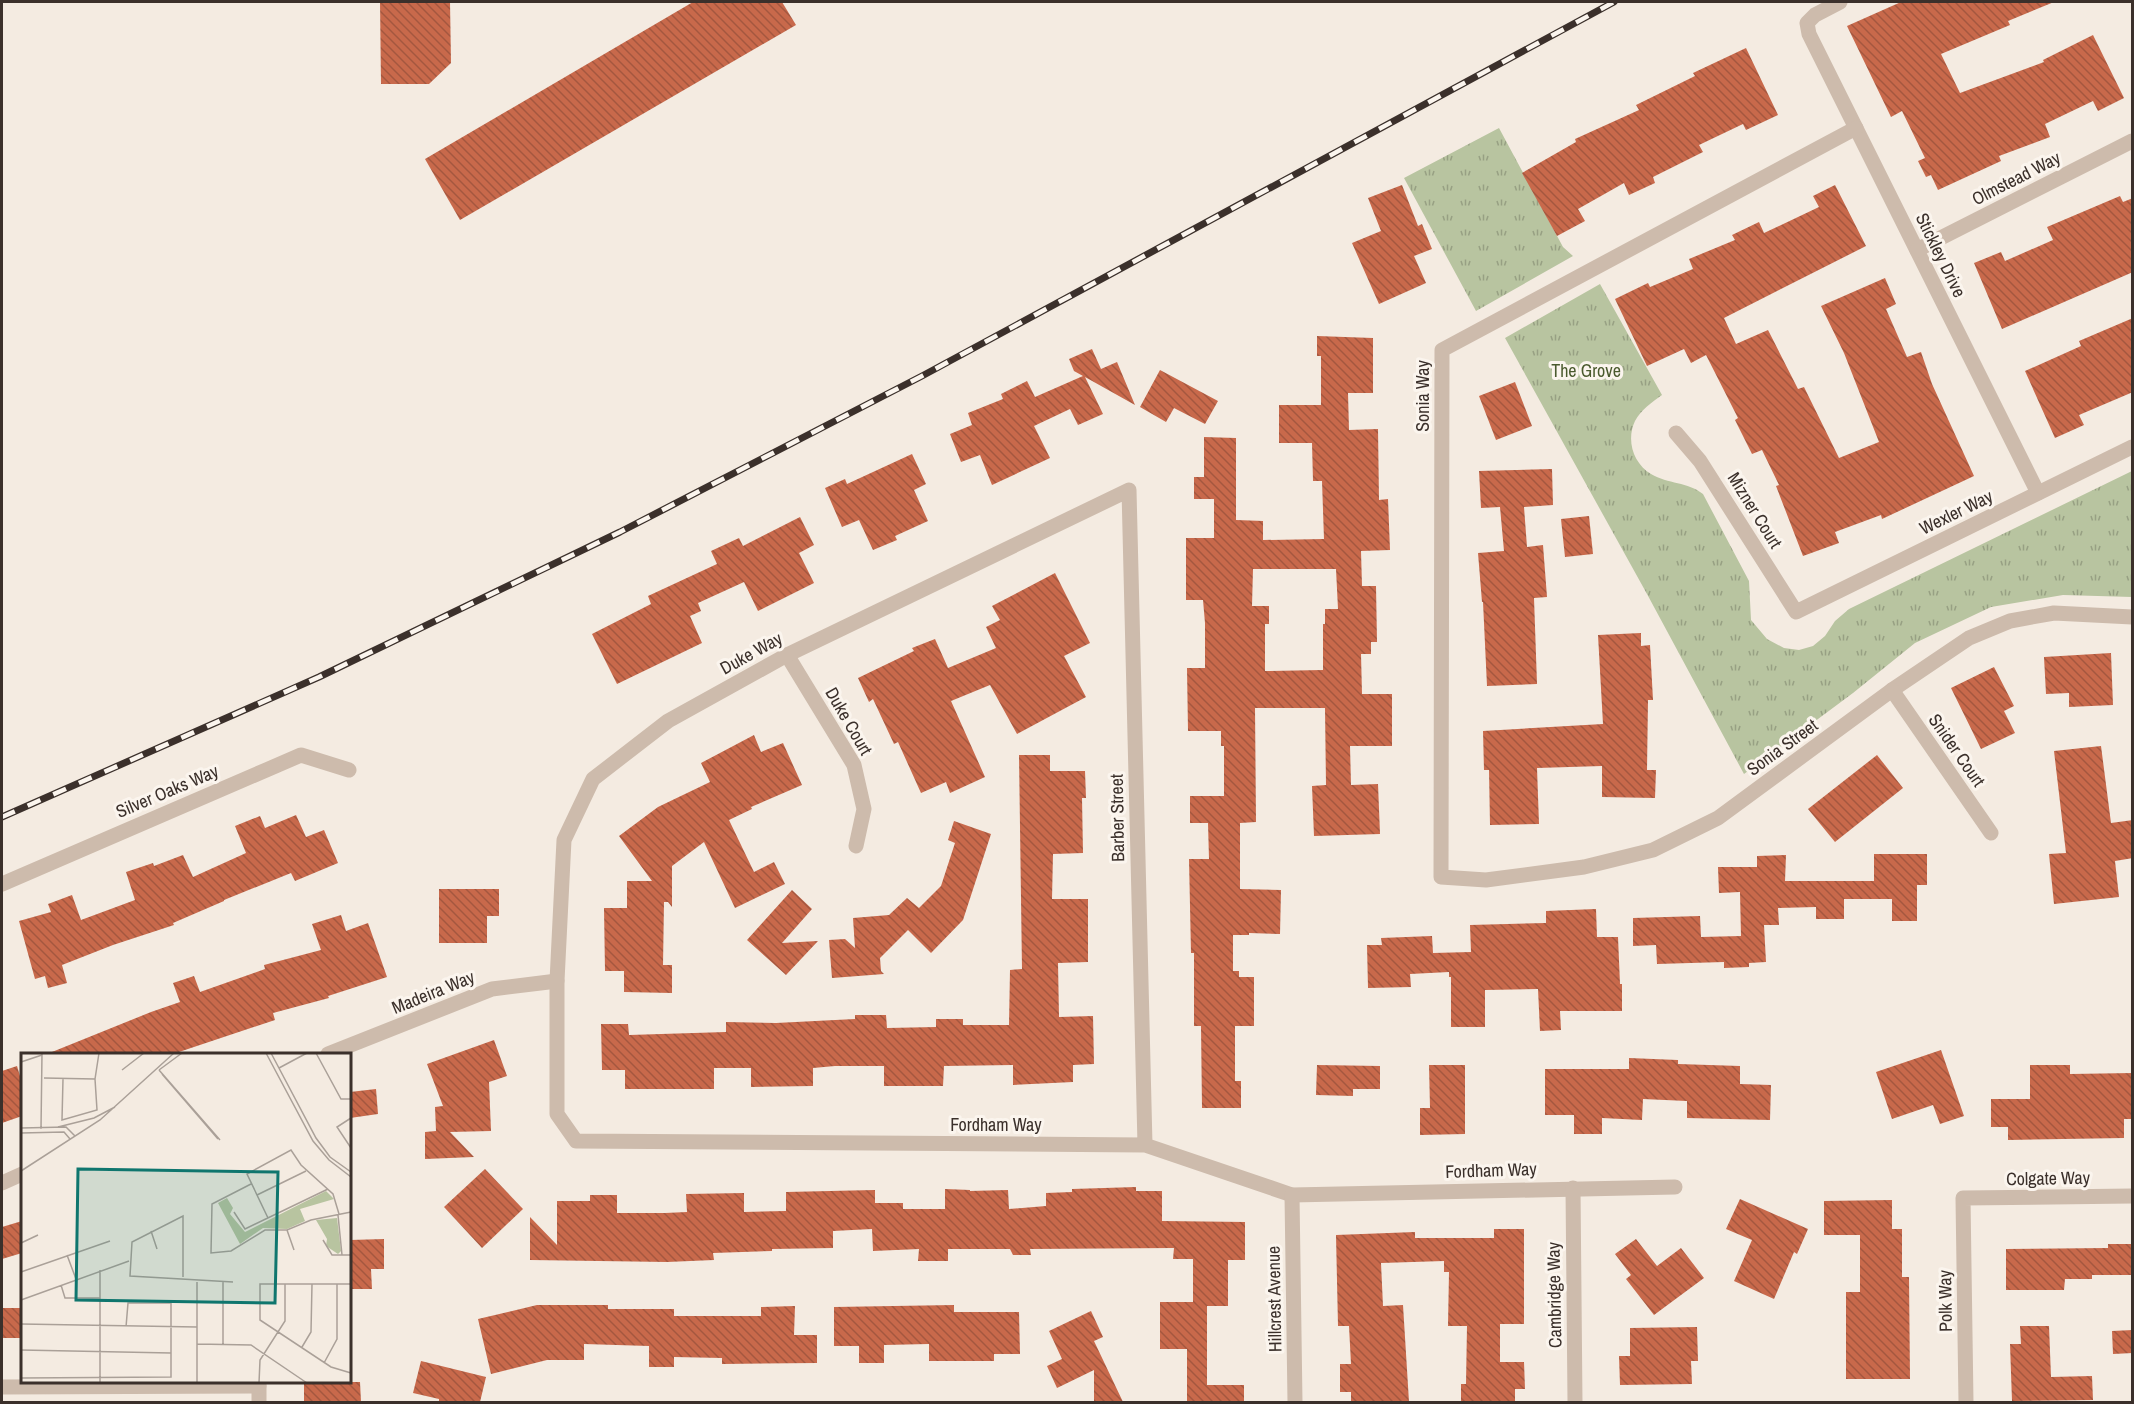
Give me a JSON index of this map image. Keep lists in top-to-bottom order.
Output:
{
  "streets": {
    "street": [
      "Olmstead Way",
      "Stickley Drive",
      "Sonia Way",
      "Mizner Court",
      "Wexler Way",
      "Duke Way",
      "Duke Court",
      "Sonia Street",
      "Snider Court",
      "Silver Oaks Way",
      "Barber Street",
      "Madeira Way",
      "Fordham Way",
      "Colgate Way",
      "Cambridge Way",
      "Hillcrest Avenue",
      "Polk Way"
    ]
  },
  "crossings": [
    ["Olmstead Way", "Stickley Drive"],
    ["Stickley Drive", "Sonia Way"],
    ["Stickley Drive", "Wexler Way"],
    ["Sonia Way", "Sonia Street"],
    ["Mizner Court", "Wexler Way"],
    ["Duke Way", "Duke Court"],
    ["Duke Way", "Barber Street"],
    ["Duke Way", "Madeira Way"],
    ["Duke Way", "Fordham Way"],
    ["Sonia Street", "Snider Court"],
    ["Barber Street", "Fordham Way"],
    ["Madeira Way", "Fordham Way"],
    ["Fordham Way", "Cambridge Way"],
    ["Fordham Way", "Hillcrest Avenue"],
    ["Colgate Way", "Polk Way"]
  ],
  "parks": ["The Grove"]
}
